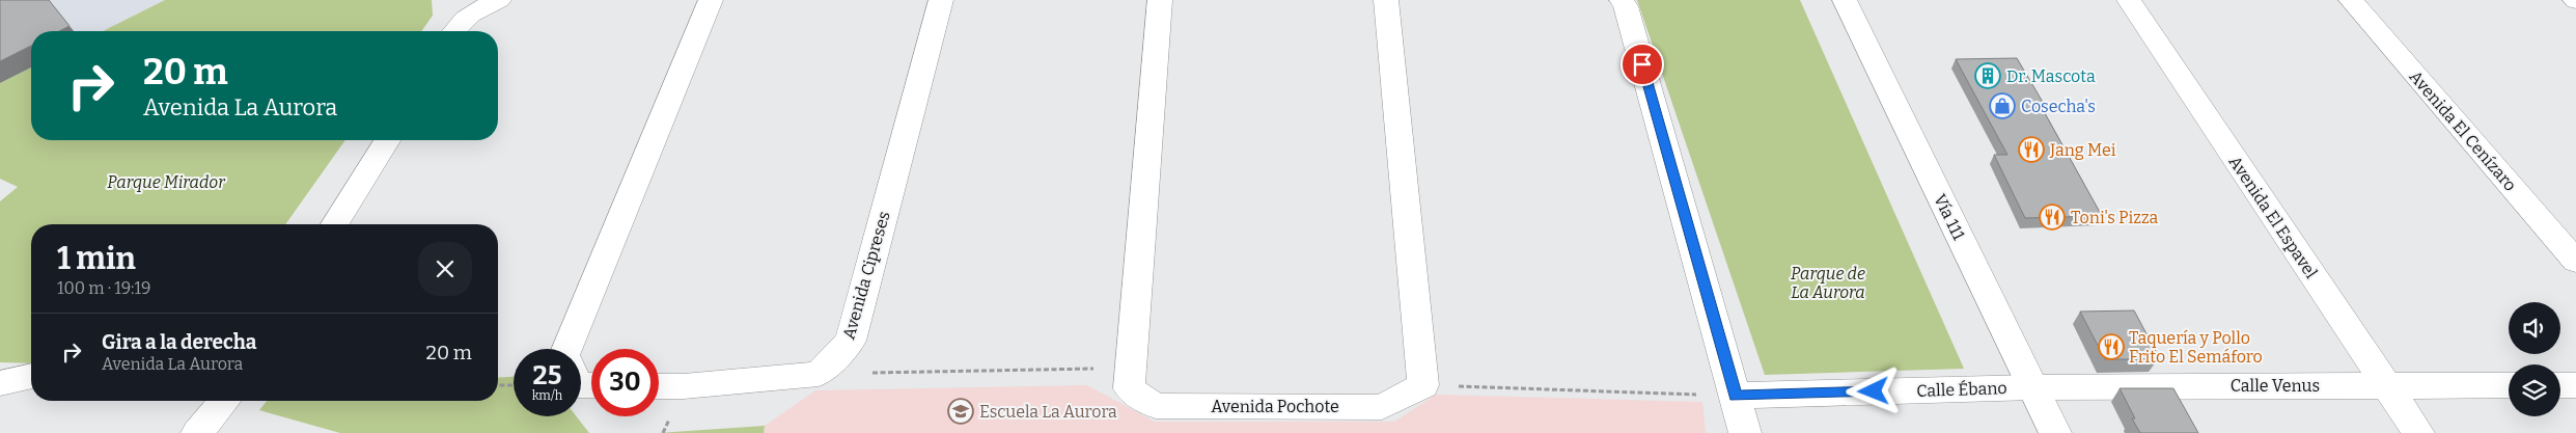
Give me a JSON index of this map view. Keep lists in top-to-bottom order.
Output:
{
  "streets": {
    "street": [
      "Avenida El Cenízaro",
      "Vía 111",
      "Avenida El Espavel",
      "Avenida Cipreses",
      "Calle Venus",
      "Calle Ébano",
      "Avenida Pochote"
    ]
  },
  "crossings": [
    ["Vía 111", "Calle Venus"],
    ["Vía 111", "Calle Ébano"],
    ["Avenida El Espavel", "Calle Venus"],
    ["Calle Venus", "Calle Ébano"]
  ],
  "parks": ["Parque Mirador", "Parque de La Aurora"],
  "places": {
    "building": ["Dr. Mascota"],
    "shop": ["Cosecha's"],
    "restaurant": ["Jang Mei", "Toni's Pizza", "Taquería y Pollo Frito El Semáforo"],
    "school or university": ["Escuela La Aurora"]
  },
  "page": {
    "turn": ["20 m", "Avenida La Aurora"],
    "heading": ["1 min", "100 m · 19:19"],
    "list": [
      {
        "name": "Gira a la derecha",
        "note": "Avenida La Aurora",
        "value": "20 m"
      }
    ],
    "speed": "25 km/h",
    "limit": "30"
  }
}
